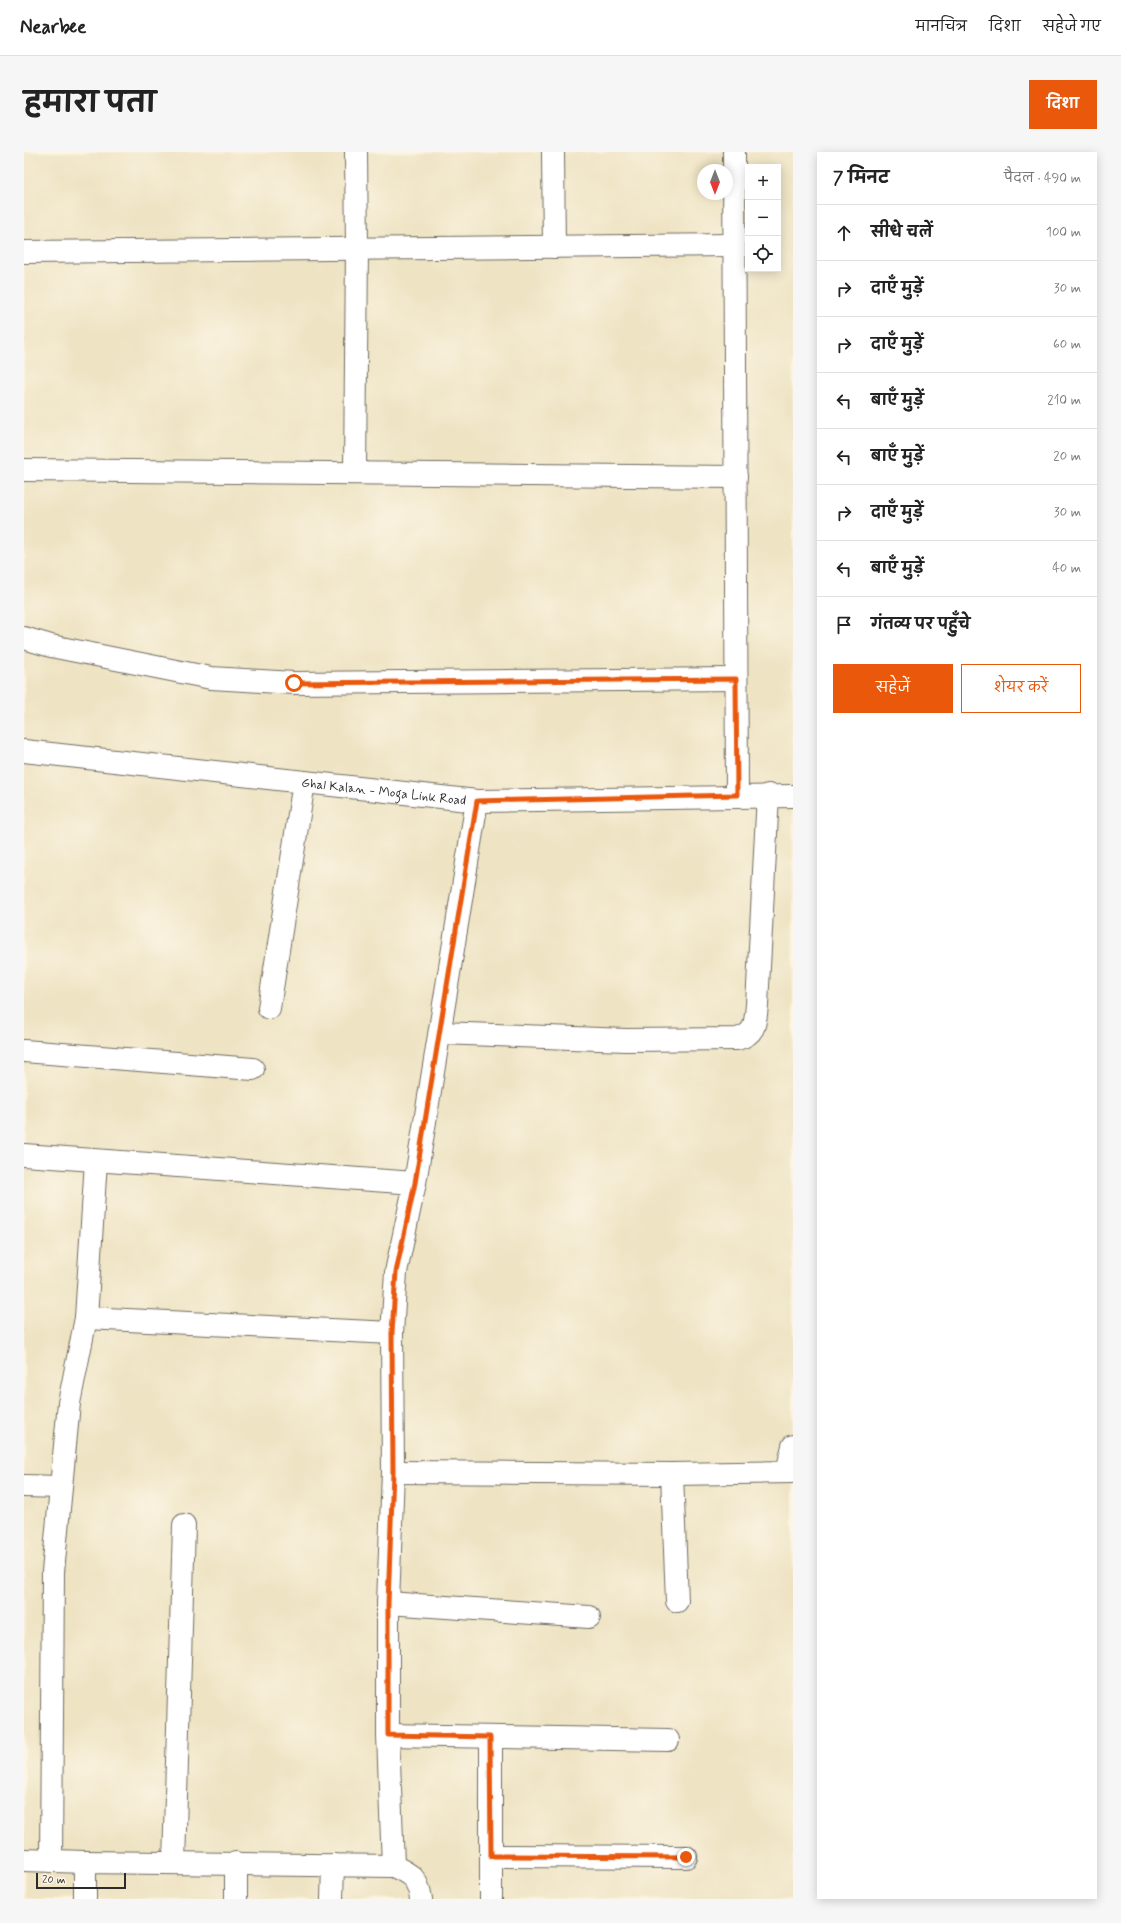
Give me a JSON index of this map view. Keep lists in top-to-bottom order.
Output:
{
  "streets": {
    "street": ["Ghal Kalan - Moga Link Road"]
  },
  "scale_bar": "20 m",
  "north": "bottom",
  "page": {
    "header": "Nearbee",
    "nav": ["मानचित्र", "दिशा", "सहेजे गए"],
    "title": "हमारा पता",
    "buttons": [
      "दिशा",
      ["सहेजें", "शेयर करें"]
    ],
    "heading": ["7 मिनट", "पैदल · 490 m"],
    "map_buttons": ["+", "−"],
    "list": [
      ["सीधे चलें", "100 m"],
      ["दाएँ मुड़ें", "30 m"],
      ["दाएँ मुड़ें", "60 m"],
      ["बाएँ मुड़ें", "210 m"],
      ["बाएँ मुड़ें", "20 m"],
      ["दाएँ मुड़ें", "30 m"],
      ["बाएँ मुड़ें", "40 m"],
      "गंतव्य पर पहुँचे"
    ],
    "scale": "20 m"
  }
}
